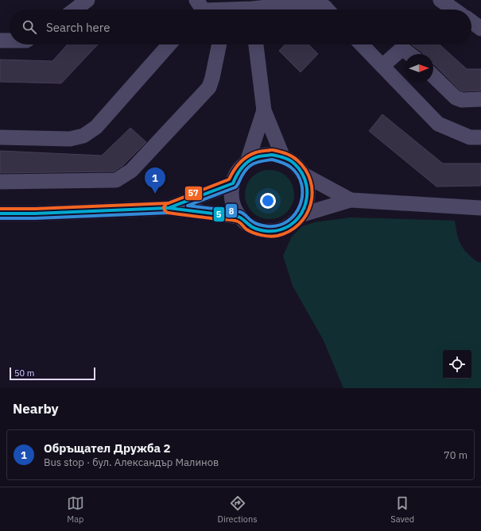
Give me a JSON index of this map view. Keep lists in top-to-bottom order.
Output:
{
  "lines": ["transit line 57", "transit line 5", "transit line 8"],
  "scale_bar": "50 m",
  "north": "right",
  "page": {
    "search": "Search here",
    "pins": "1",
    "scale": "50 m",
    "heading": "Nearby",
    "list": [
      {
        "mark": "1",
        "name": "Обръщател Дружба 2",
        "note": "Bus stop · бул. Александър Малинов",
        "value": "70 m"
      }
    ],
    "nav": ["Map", "Directions", "Saved"]
  }
}
